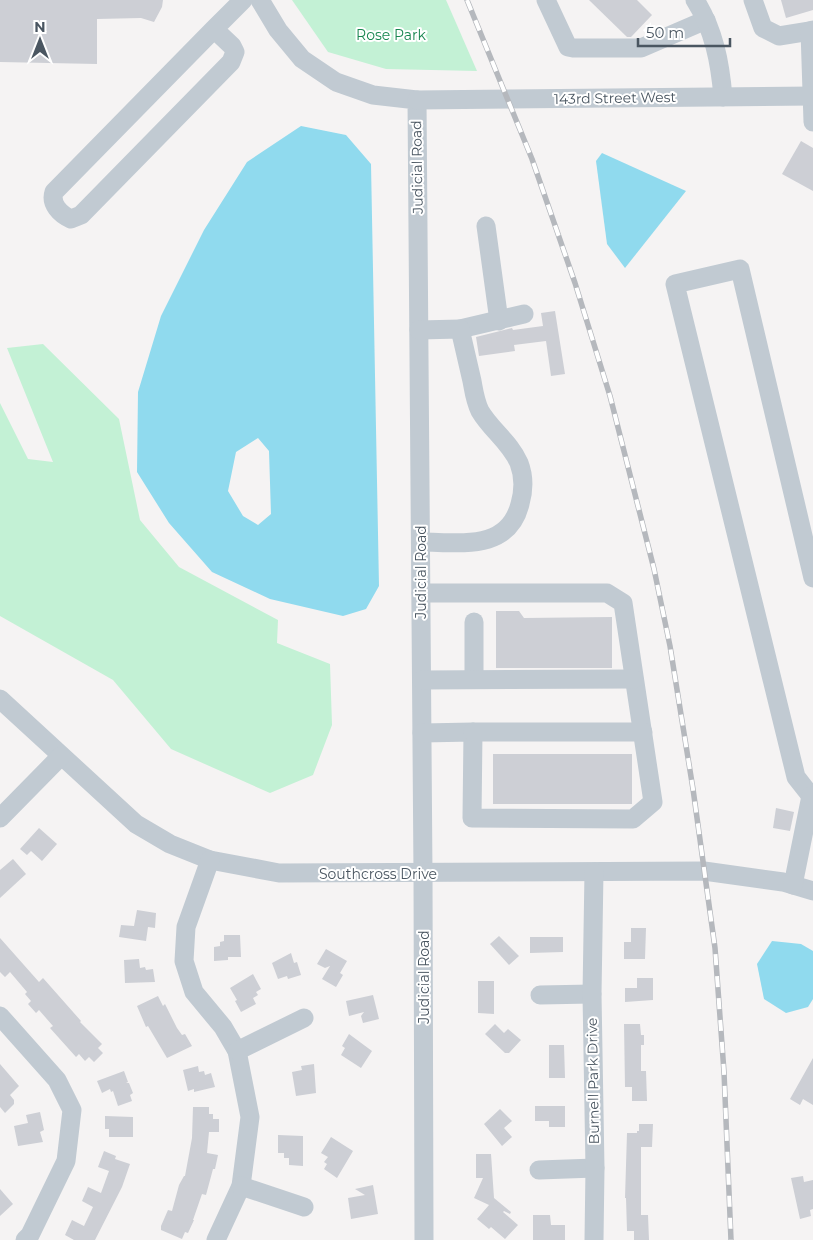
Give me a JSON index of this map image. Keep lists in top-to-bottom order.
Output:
{
  "streets": {
    "street": [
      "143rd Street West",
      "Judicial Road",
      "Southcross Drive",
      "Burnell Park Drive"
    ]
  },
  "crossings": [
    ["143rd Street West", "Judicial Road"],
    ["Judicial Road", "Southcross Drive"],
    ["Southcross Drive", "Burnell Park Drive"]
  ],
  "parks": ["Rose Park"],
  "scale_bar": "50 m",
  "north": "top"
}
